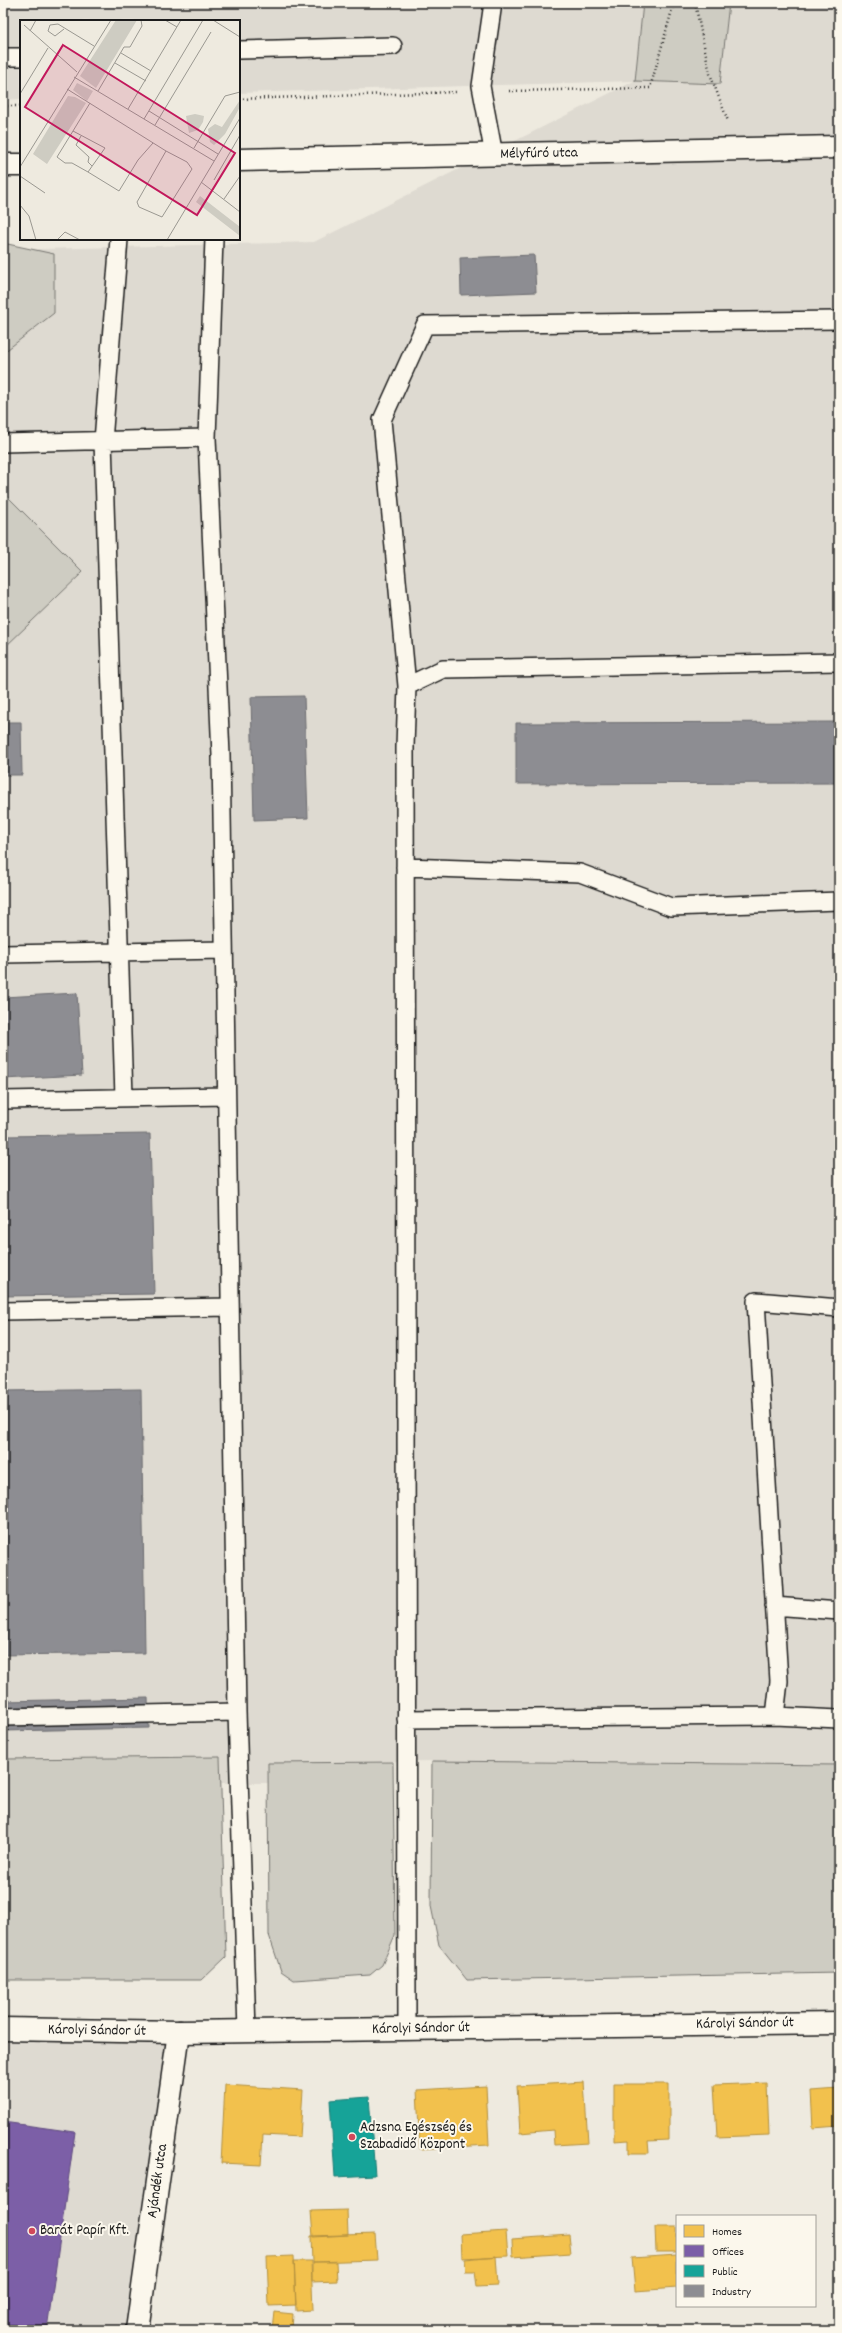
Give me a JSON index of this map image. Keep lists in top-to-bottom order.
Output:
{
  "streets": {
    "street": ["Mélyfúró utca", "Károlyi Sándor út", "Ajándék utca"]
  },
  "crossings": [
    ["Károlyi Sándor út", "Ajándék utca"]
  ],
  "places": ["Adzsna Egészség és Szabadidő Központ", "Barát Papír Kft."],
  "legend": [
    "Homes",
    "Offices",
    "Public",
    "Industry"
  ]
}
